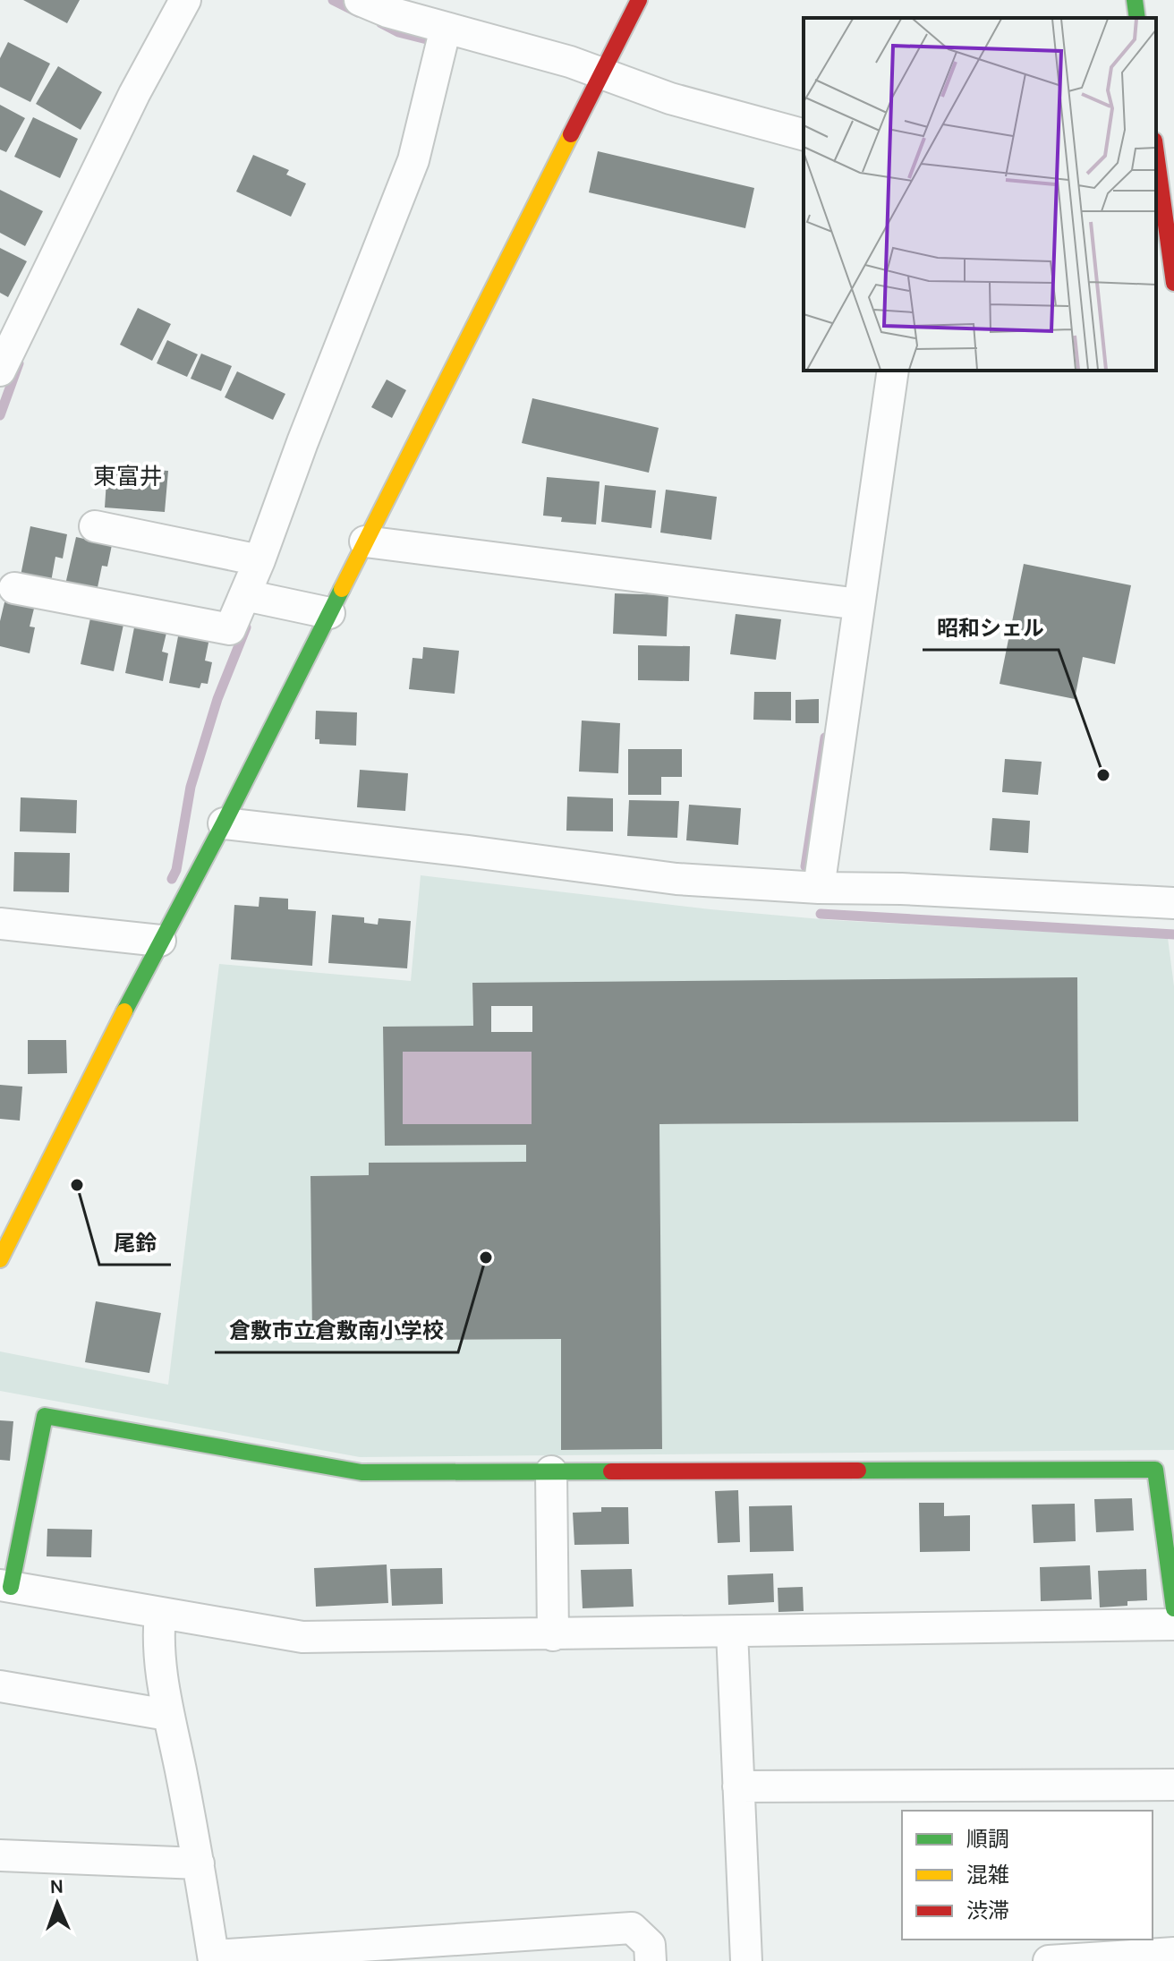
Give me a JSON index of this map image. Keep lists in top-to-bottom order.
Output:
{
  "districts": ["東富井"],
  "places": ["昭和シェル", "尾鈴", "倉敷市立倉敷南小学校"],
  "legend": ["順調", "混雑", "渋滞"],
  "north": "top"
}
